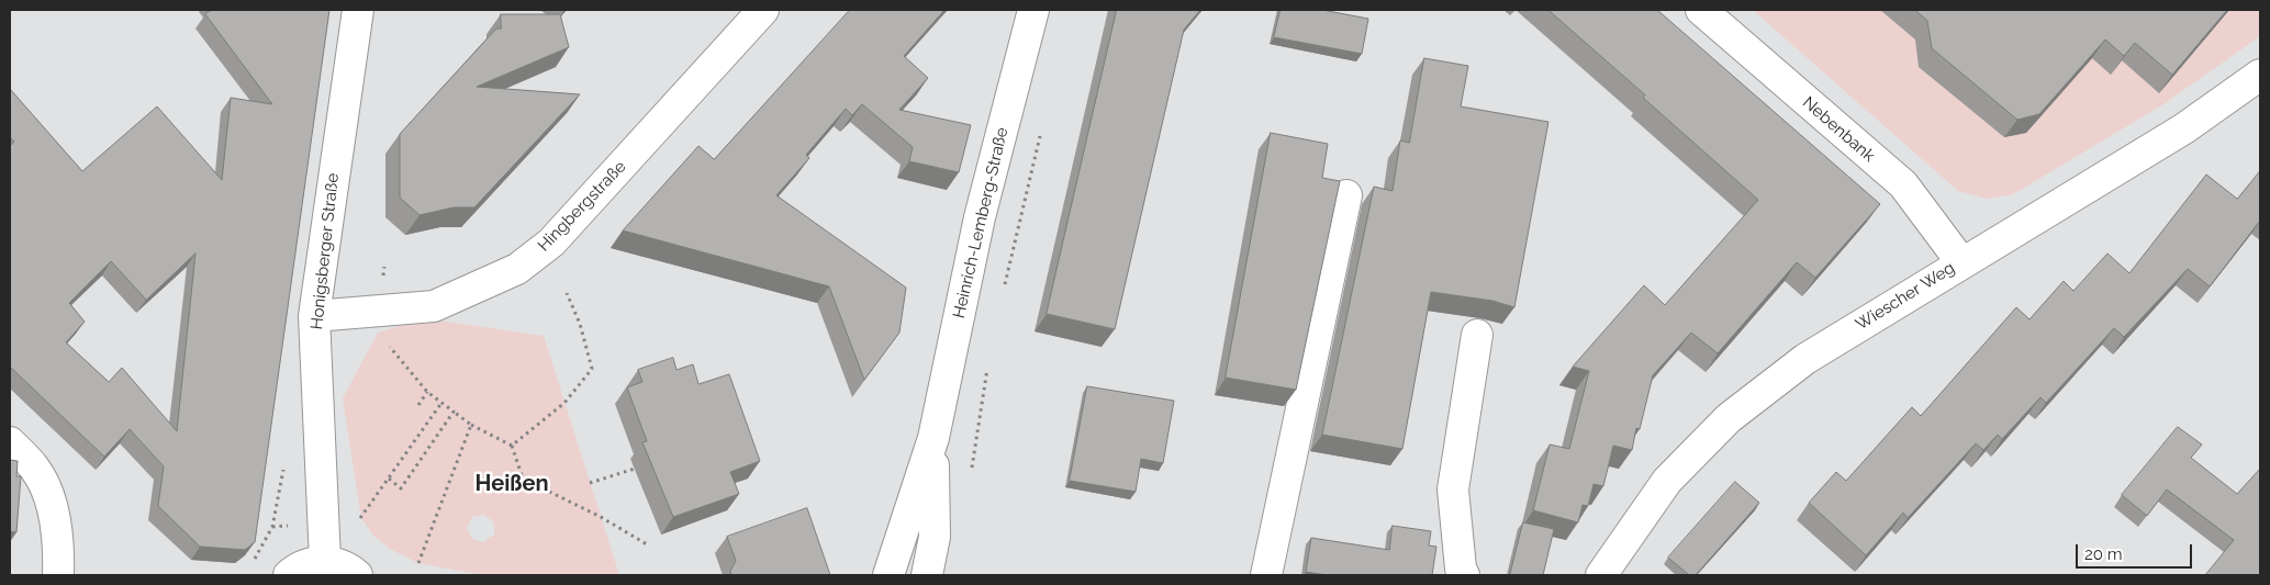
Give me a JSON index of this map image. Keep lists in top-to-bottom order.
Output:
{
  "streets": {
    "street": [
      "Nebenbank",
      "Hingbergstraße",
      "Heinrich-Lemberg-Straße",
      "Honigsberger Straße",
      "Wiescher Weg"
    ]
  },
  "crossings": [
    ["Nebenbank", "Wiescher Weg"],
    ["Hingbergstraße", "Honigsberger Straße"]
  ],
  "districts": ["Heißen"],
  "scale_bar": "20 m"
}
